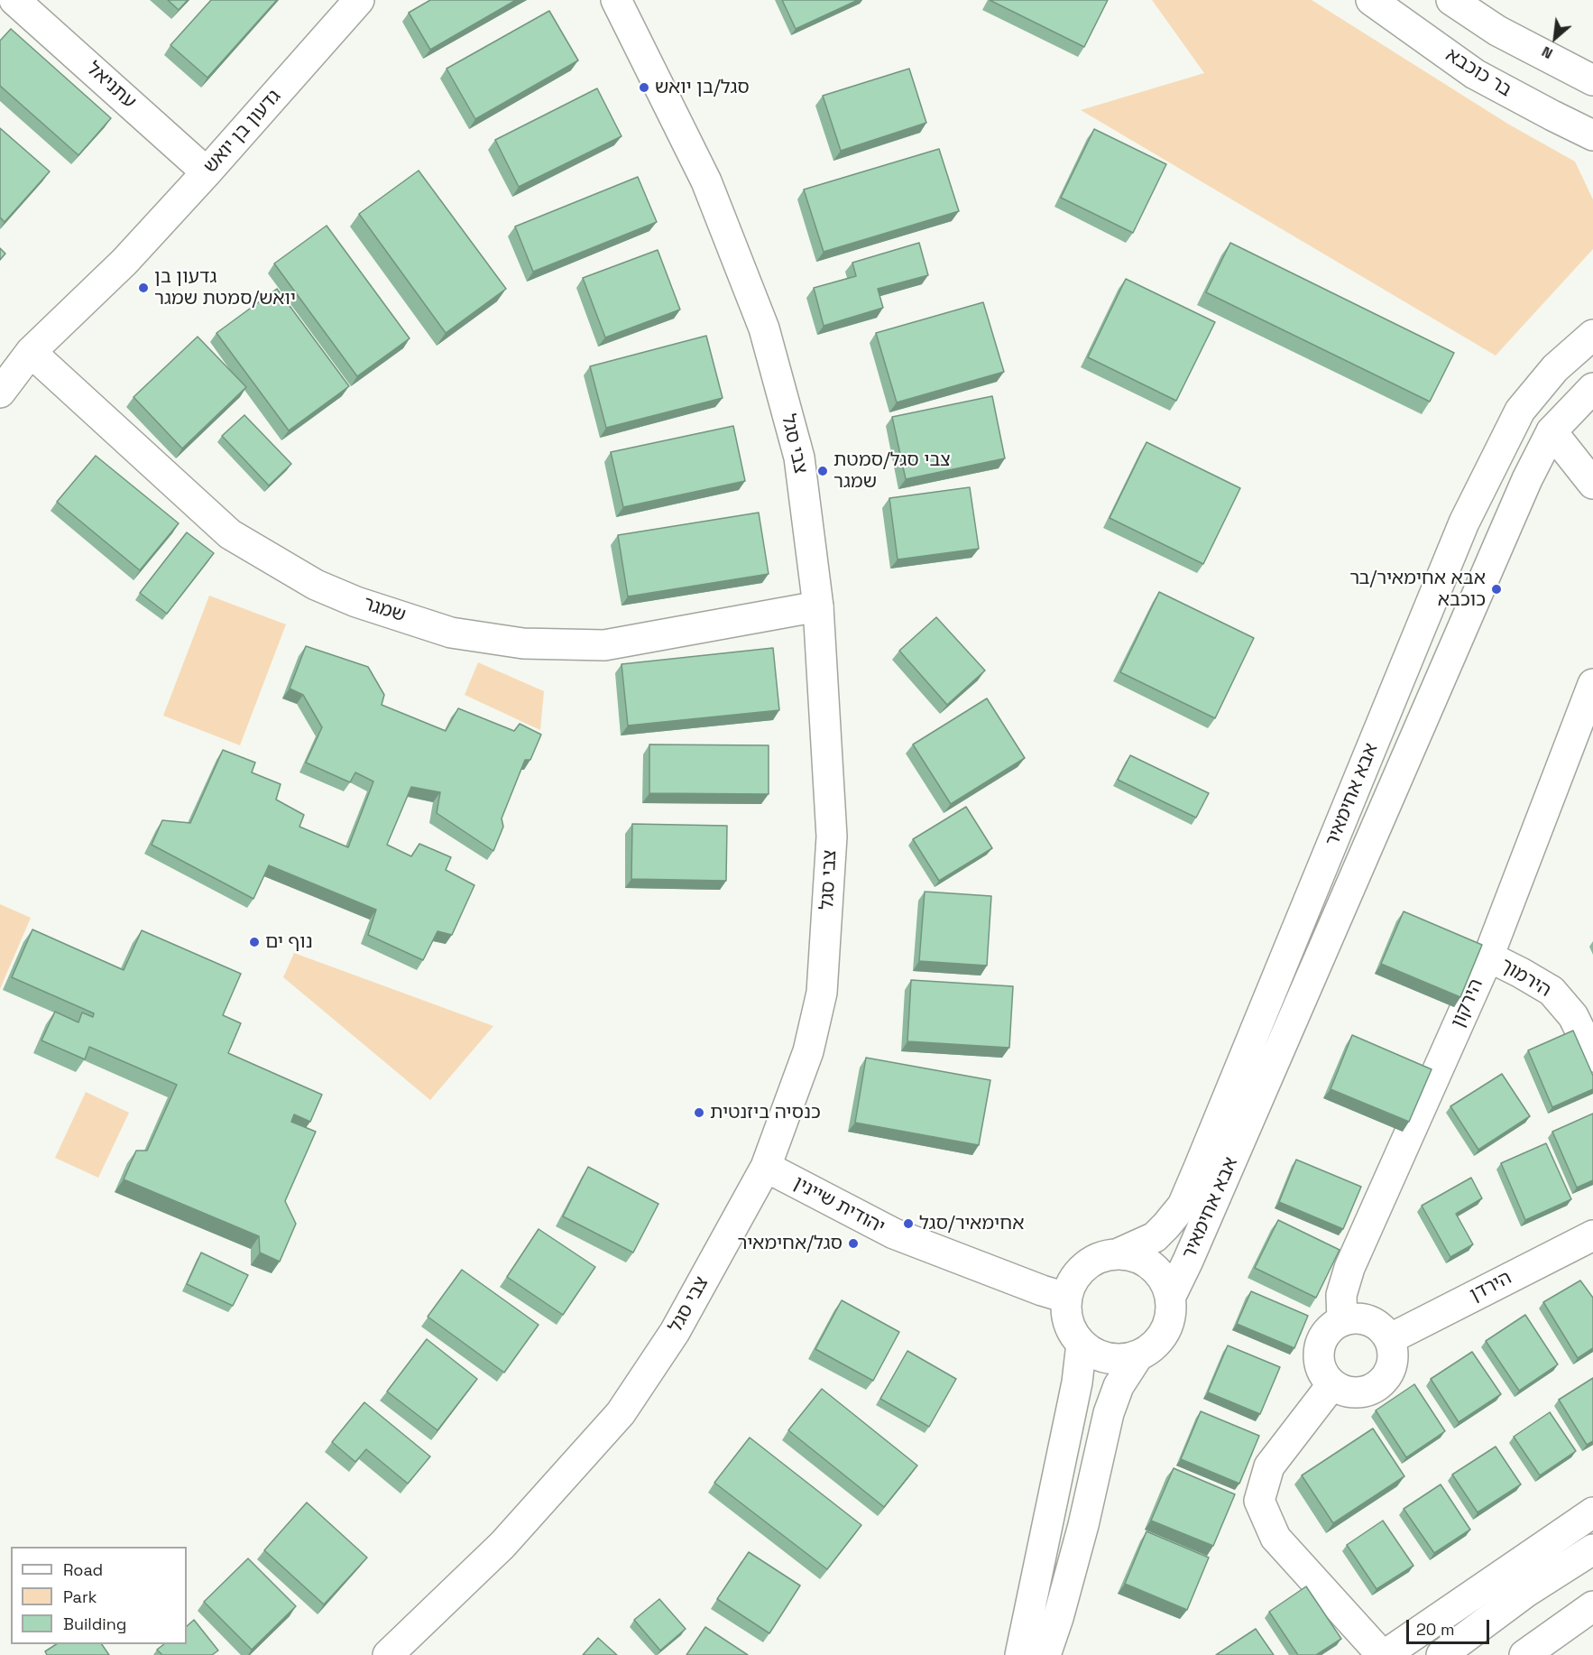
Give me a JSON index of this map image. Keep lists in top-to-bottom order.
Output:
{
  "streets": {
    "street": [
      "בר כוכבא",
      "עתניאל",
      "גדעון בן יואש",
      "צבי סגל",
      "שמגר",
      "אבא אחימאיר",
      "הירמוך",
      "הירקון",
      "יהודית שיינין",
      "הירדן"
    ]
  },
  "crossings": [
    ["עתניאל", "גדעון בן יואש"],
    ["גדעון בן יואש", "שמגר"],
    ["צבי סגל", "שמגר"],
    ["צבי סגל", "יהודית שיינין"],
    ["אבא אחימאיר", "יהודית שיינין"],
    ["הירמוך", "הירקון"],
    ["הירקון", "הירדן"]
  ],
  "places": [
    "סגל/בן יואש",
    "גדעון בן יואש/סמטת שמגר",
    "צבי סגל/סמטת שמגר",
    "אבא אחימאיר/בר כוכבא",
    "נוף ים",
    "כנסיה ביזנטית",
    "אחימאיר/סגל",
    "סגל/אחימאיר"
  ],
  "legend": ["Road", "Park", "Building"],
  "scale_bar": "20 m",
  "north": "bottom left"
}
